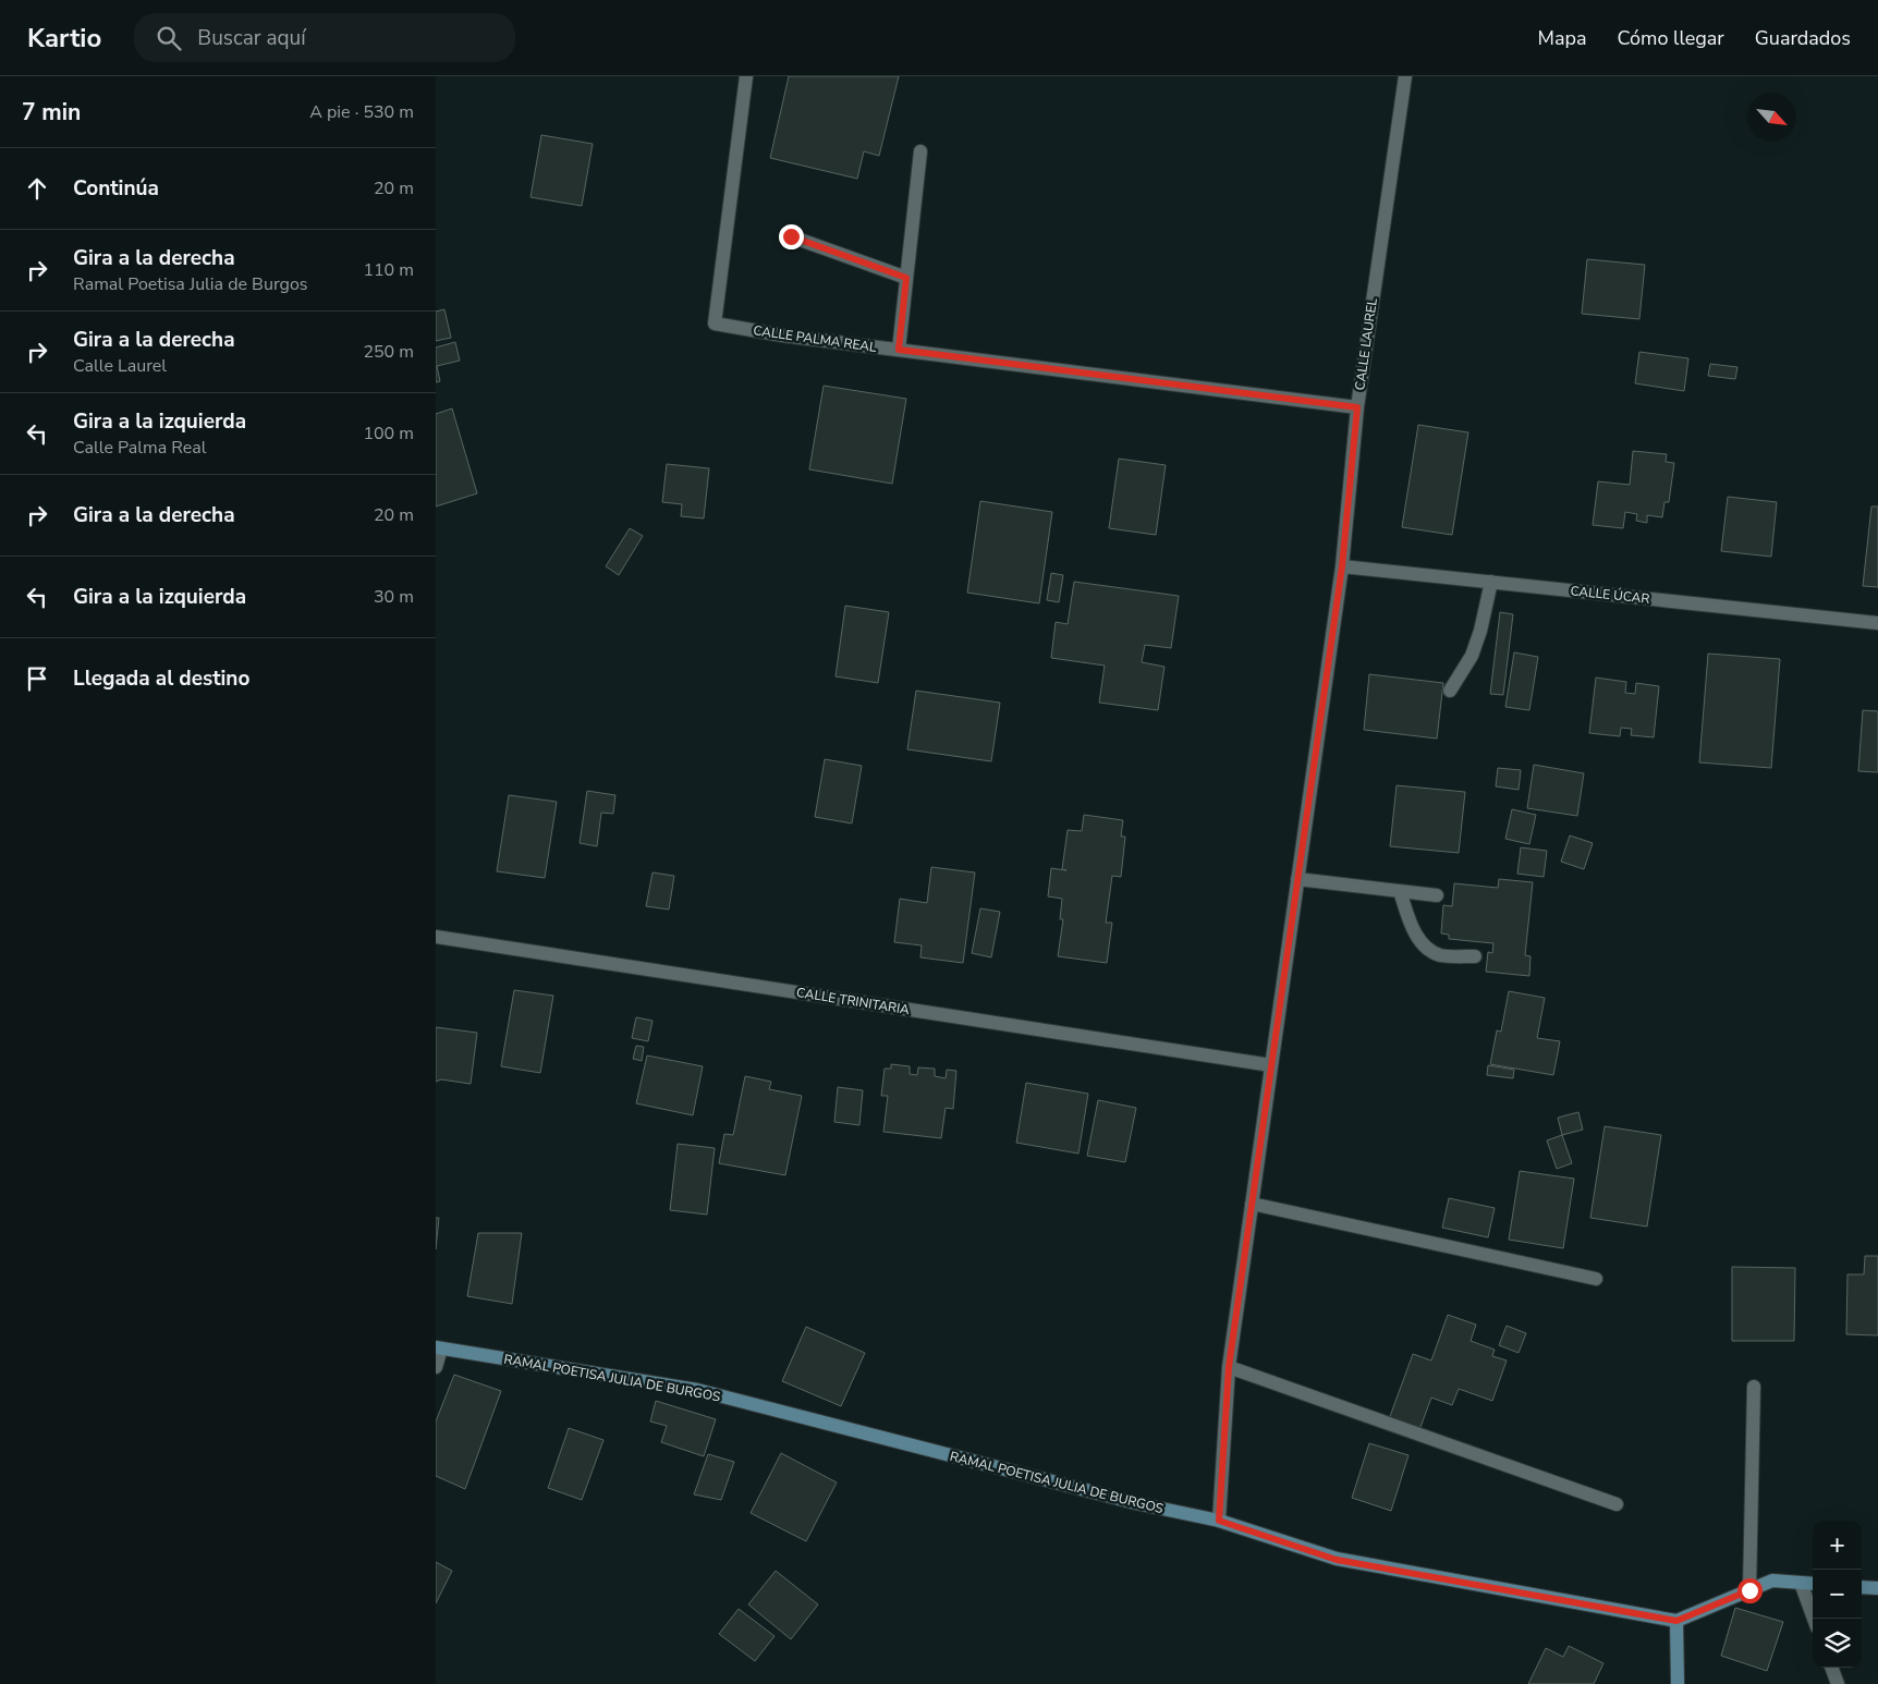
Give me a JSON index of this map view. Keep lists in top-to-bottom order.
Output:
{
  "streets": {
    "street": [
      "CALLE PALMA REAL",
      "CALLE LAUREL",
      "CALLE ÚCAR",
      "CALLE TRINITARIA",
      "RAMAL POETISA JULIA DE BURGOS"
    ]
  },
  "crossings": [
    ["CALLE PALMA REAL", "CALLE LAUREL"],
    ["CALLE LAUREL", "CALLE ÚCAR"],
    ["CALLE LAUREL", "CALLE TRINITARIA"],
    ["CALLE LAUREL", "RAMAL POETISA JULIA DE BURGOS"]
  ],
  "north": "bottom right",
  "page": {
    "header": "Kartio",
    "search": "Buscar aquí",
    "nav": ["Mapa", "Cómo llegar", "Guardados"],
    "heading": ["7 min", "A pie · 530 m"],
    "list": [
      ["Continúa", "20 m"],
      ["Gira a la derecha", "Ramal Poetisa Julia de Burgos", "110 m"],
      ["Gira a la derecha", "Calle Laurel", "250 m"],
      ["Gira a la izquierda", "Calle Palma Real", "100 m"],
      ["Gira a la derecha", "20 m"],
      ["Gira a la izquierda", "30 m"],
      "Llegada al destino"
    ],
    "map_buttons": ["+", "−"]
  }
}
